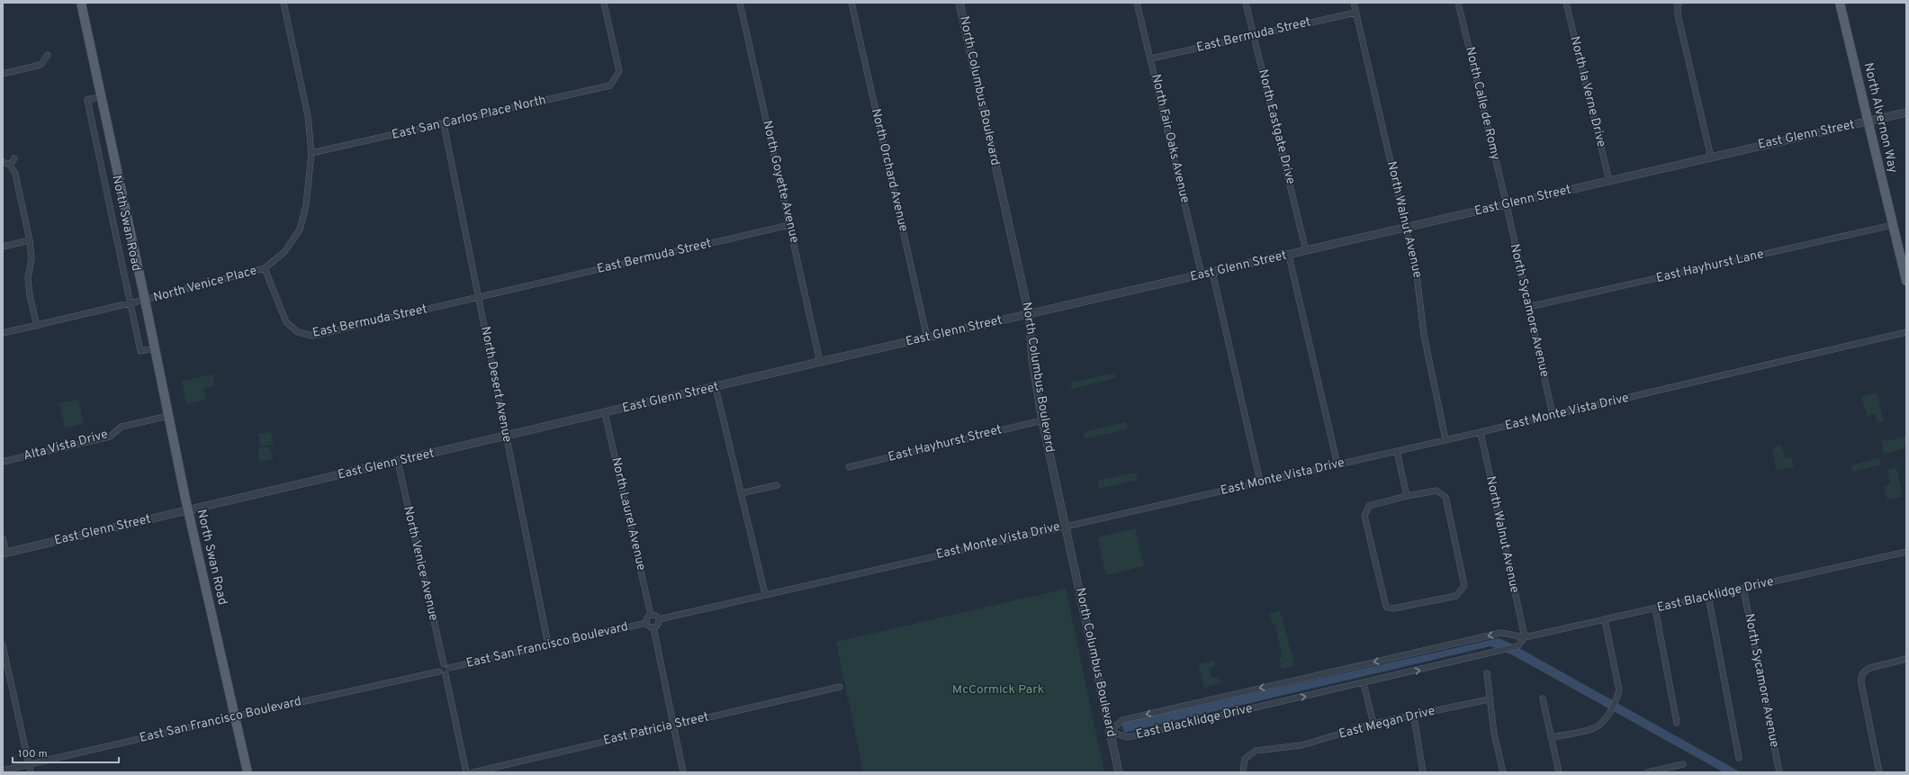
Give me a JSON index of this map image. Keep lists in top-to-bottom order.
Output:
{
  "streets": {
    "main road": ["North Alvernon Way", "North Swan Road"],
    "street": [
      "East Bermuda Street",
      "North Columbus Boulevard",
      "North la Verne Drive",
      "North Calle de Romy",
      "East San Carlos Place North",
      "North Eastgate Drive",
      "East Glenn Street",
      "North Fair Oaks Avenue",
      "North Orchard Avenue",
      "North Goyette Avenue",
      "North Walnut Avenue",
      "East Hayhurst Lane",
      "North Venice Place",
      "North Sycamore Avenue",
      "North Desert Avenue",
      "East Monte Vista Drive",
      "East Hayhurst Street",
      "Alta Vista Drive",
      "North Laurel Avenue",
      "North Venice Avenue",
      "East Blacklidge Drive",
      "East San Francisco Boulevard",
      "East Megan Drive",
      "East Patricia Street"
    ]
  },
  "crossings": [
    ["East Bermuda Street", "North Eastgate Drive"],
    ["East Bermuda Street", "North Fair Oaks Avenue"],
    ["East Bermuda Street", "North Goyette Avenue"],
    ["East Bermuda Street", "North Walnut Avenue"],
    ["East Bermuda Street", "North Venice Place"],
    ["East Bermuda Street", "North Desert Avenue"],
    ["North Columbus Boulevard", "East Glenn Street"],
    ["North Columbus Boulevard", "East Monte Vista Drive"],
    ["North Columbus Boulevard", "East Hayhurst Street"],
    ["North Columbus Boulevard", "East Blacklidge Drive"],
    ["North la Verne Drive", "East Glenn Street"],
    ["North Calle de Romy", "East Glenn Street"],
    ["North Calle de Romy", "North Sycamore Avenue"],
    ["East San Carlos Place North", "North Desert Avenue"],
    ["North Alvernon Way", "East Glenn Street"],
    ["North Alvernon Way", "East Hayhurst Lane"],
    ["North Eastgate Drive", "East Glenn Street"],
    ["East Glenn Street", "North Fair Oaks Avenue"],
    ["East Glenn Street", "North Orchard Avenue"],
    ["East Glenn Street", "North Goyette Avenue"],
    ["East Glenn Street", "North Walnut Avenue"],
    ["East Glenn Street", "North Swan Road"],
    ["East Glenn Street", "North Sycamore Avenue"],
    ["East Glenn Street", "North Desert Avenue"],
    ["East Glenn Street", "North Laurel Avenue"],
    ["East Glenn Street", "North Venice Avenue"],
    ["North Walnut Avenue", "East Monte Vista Drive"],
    ["North Walnut Avenue", "East Blacklidge Drive"],
    ["North Swan Road", "North Venice Place"],
    ["North Swan Road", "Alta Vista Drive"],
    ["North Swan Road", "East San Francisco Boulevard"],
    ["East Hayhurst Lane", "North Sycamore Avenue"],
    ["North Sycamore Avenue", "East Monte Vista Drive"],
    ["North Sycamore Avenue", "East Blacklidge Drive"],
    ["North Desert Avenue", "East San Francisco Boulevard"],
    ["East Monte Vista Drive", "North Laurel Avenue"],
    ["East Monte Vista Drive", "East San Francisco Boulevard"],
    ["North Laurel Avenue", "East San Francisco Boulevard"],
    ["North Venice Avenue", "East San Francisco Boulevard"]
  ],
  "parks": ["McCormick Park"],
  "scale_bar": "100 m"
}
